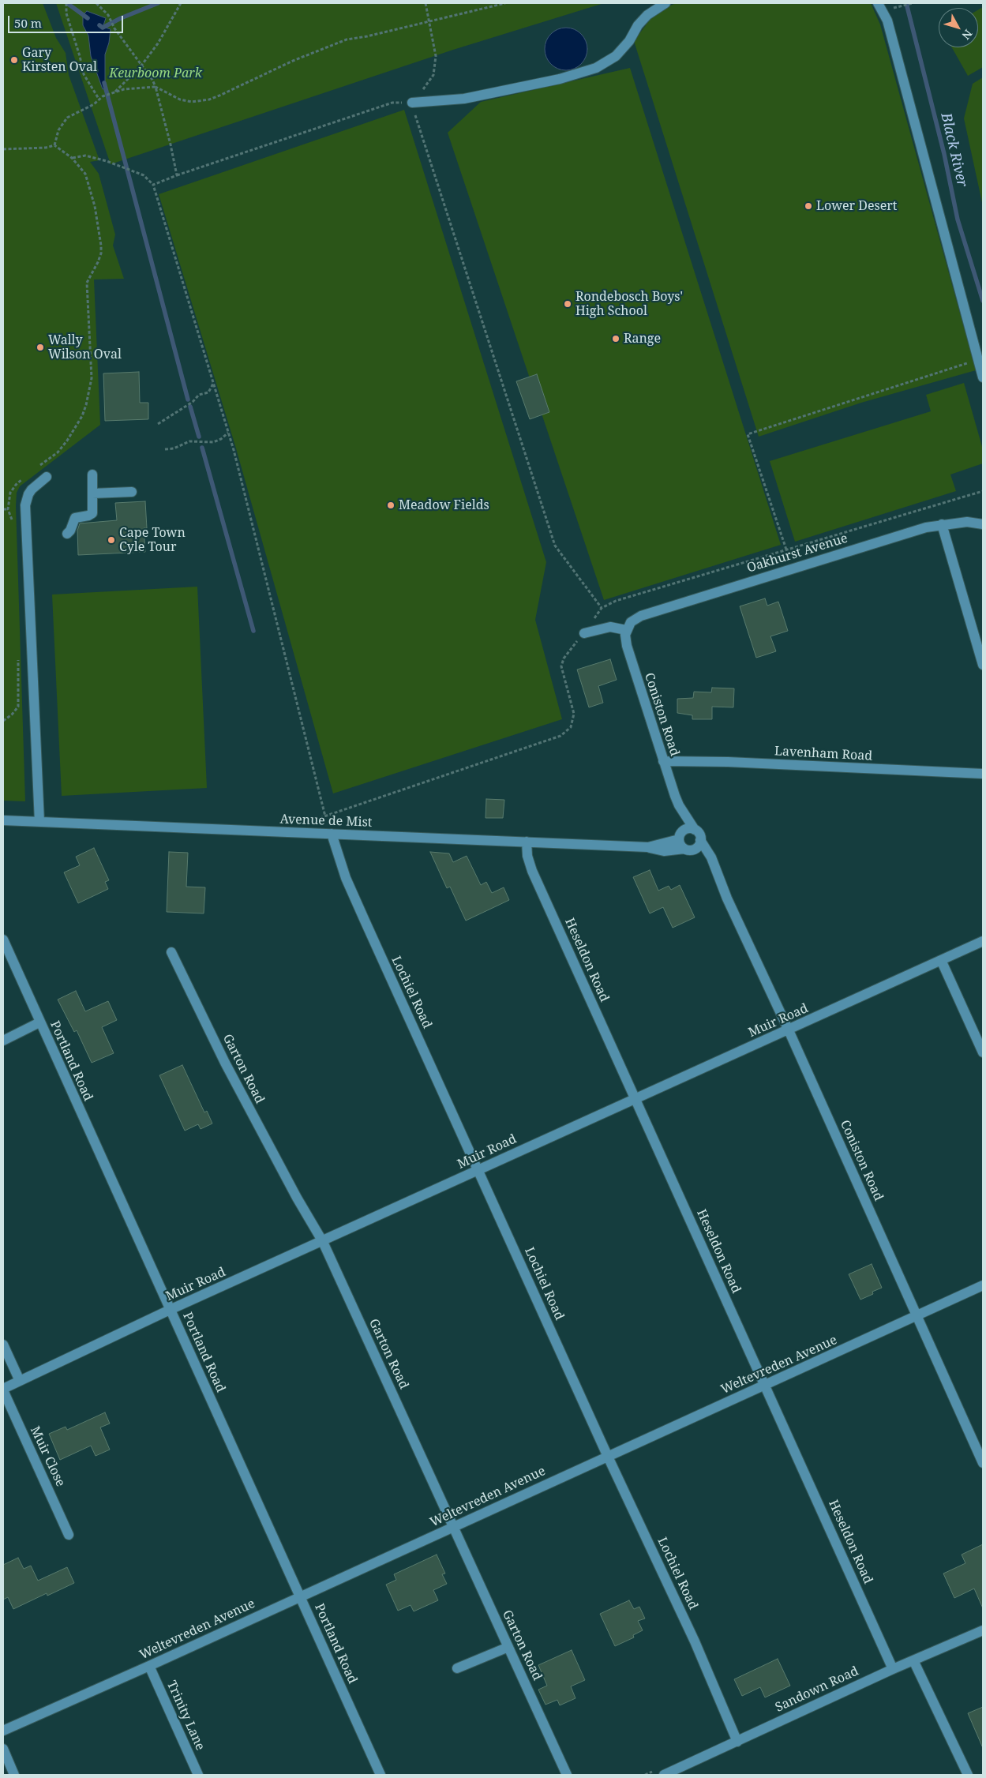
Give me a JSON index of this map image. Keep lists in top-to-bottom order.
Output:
{
  "streets": {
    "street": [
      "Oakhurst Avenue",
      "Coniston Road",
      "Lavenham Road",
      "Avenue de Mist",
      "Heseldon Road",
      "Lochiel Road",
      "Muir Road",
      "Portland Road",
      "Garton Road",
      "Weltevreden Avenue",
      "Muir Close",
      "Sandown Road",
      "Trinity Lane"
    ]
  },
  "crossings": [
    ["Oakhurst Avenue", "Coniston Road"],
    ["Coniston Road", "Lavenham Road"],
    ["Coniston Road", "Avenue de Mist"],
    ["Coniston Road", "Muir Road"],
    ["Coniston Road", "Weltevreden Avenue"],
    ["Avenue de Mist", "Heseldon Road"],
    ["Avenue de Mist", "Lochiel Road"],
    ["Heseldon Road", "Muir Road"],
    ["Heseldon Road", "Weltevreden Avenue"],
    ["Heseldon Road", "Sandown Road"],
    ["Lochiel Road", "Muir Road"],
    ["Lochiel Road", "Weltevreden Avenue"],
    ["Lochiel Road", "Sandown Road"],
    ["Muir Road", "Portland Road"],
    ["Muir Road", "Garton Road"],
    ["Muir Road", "Muir Close"],
    ["Portland Road", "Weltevreden Avenue"],
    ["Garton Road", "Weltevreden Avenue"],
    ["Weltevreden Avenue", "Trinity Lane"]
  ],
  "water": ["Black River"],
  "parks": ["Keurboom Park"],
  "places": [
    "Gary Kirsten Oval",
    "Lower Desert",
    "Rondebosch Boys' High School",
    "Range",
    "Wally Wilson Oval",
    "Meadow Fields",
    "Cape Town Cyle Tour"
  ],
  "scale_bar": "50 m",
  "north": "bottom right"
}
